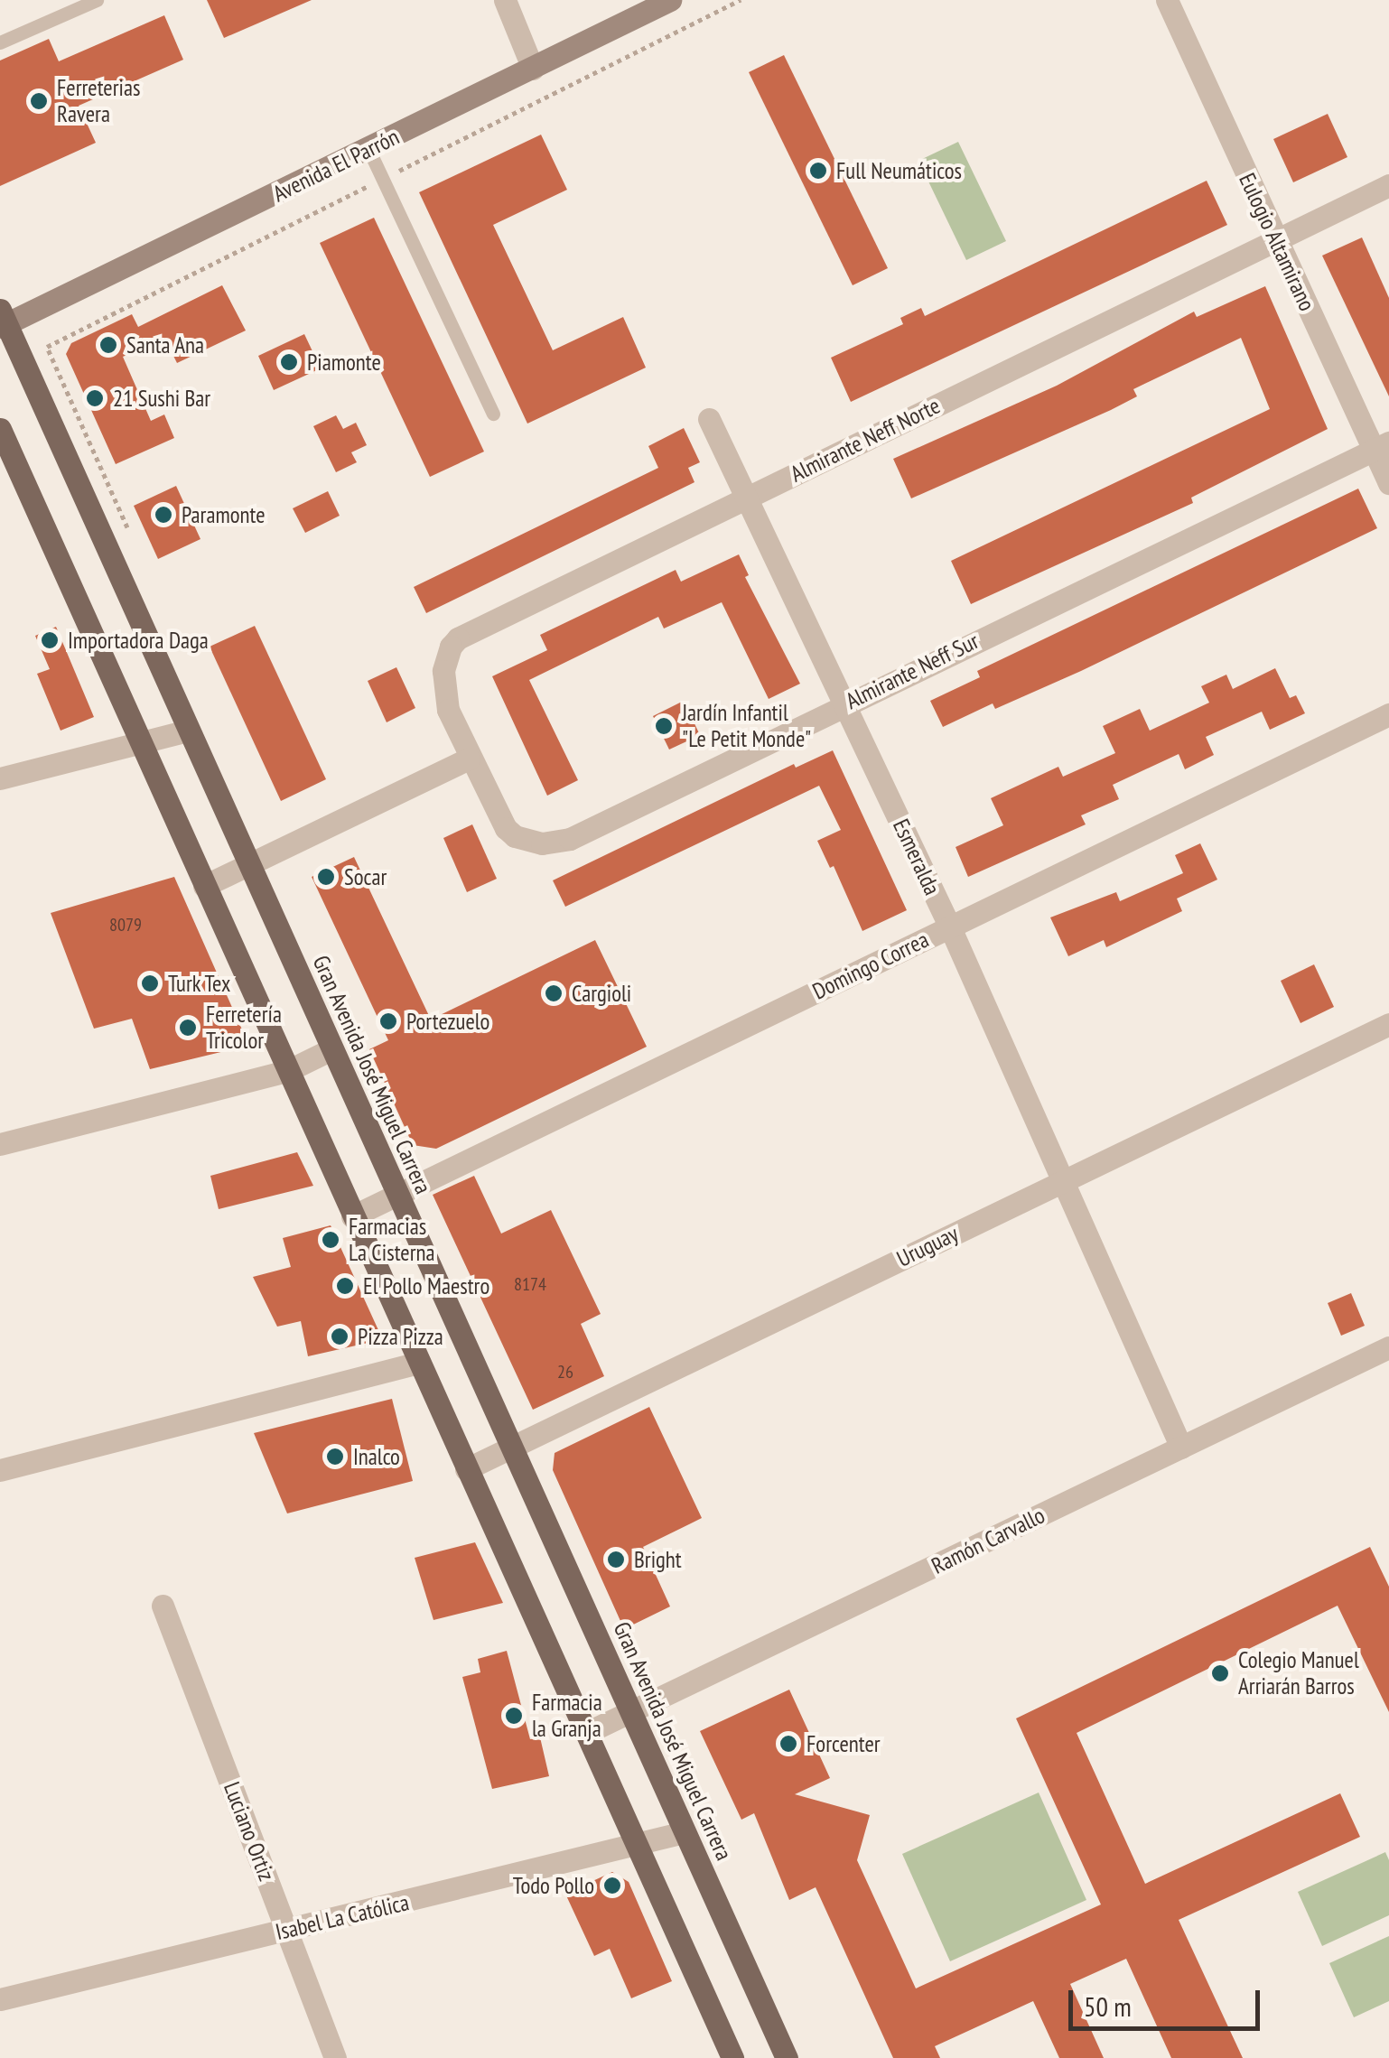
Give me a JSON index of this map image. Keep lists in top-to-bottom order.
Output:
{
  "streets": {
    "main road": ["Avenida El Parrón", "Gran Avenida José Miguel Carrera"],
    "street": [
      "Eulogio Altamirano",
      "Almirante Neff Norte",
      "Almirante Neff Sur",
      "Esmeralda",
      "Domingo Correa",
      "Uruguay",
      "Ramón Carvallo",
      "Luciano Ortiz",
      "Isabel La Católica"
    ]
  },
  "crossings": [
    ["Avenida El Parrón", "Gran Avenida José Miguel Carrera"],
    ["Eulogio Altamirano", "Almirante Neff Norte"],
    ["Eulogio Altamirano", "Almirante Neff Sur"],
    ["Almirante Neff Norte", "Almirante Neff Sur"],
    ["Almirante Neff Norte", "Esmeralda"],
    ["Almirante Neff Sur", "Esmeralda"],
    ["Esmeralda", "Domingo Correa"],
    ["Esmeralda", "Uruguay"],
    ["Esmeralda", "Ramón Carvallo"],
    ["Domingo Correa", "Gran Avenida José Miguel Carrera"],
    ["Gran Avenida José Miguel Carrera", "Uruguay"],
    ["Gran Avenida José Miguel Carrera", "Ramón Carvallo"],
    ["Gran Avenida José Miguel Carrera", "Isabel La Católica"],
    ["Luciano Ortiz", "Isabel La Católica"]
  ],
  "places": [
    "Ferreterias Ravera",
    "Full Neumáticos",
    "Santa Ana",
    "Piamonte",
    "21 Sushi Bar",
    "Paramonte",
    "Importadora Daga",
    "Jardín Infantil \"Le Petit Monde\"",
    "Socar",
    "Turk Tex",
    "Cargioli",
    "Portezuelo",
    "Ferretería Tricolor",
    "Farmacias La Cisterna",
    "El Pollo Maestro",
    "Pizza Pizza",
    "Inalco",
    "Bright",
    "Colegio Manuel Arriarán Barros",
    "Farmacia la Granja",
    "Forcenter",
    "Todo Pollo"
  ],
  "house_numbers": ["8079", "8174", "26"],
  "scale_bar": "50 m"
}
